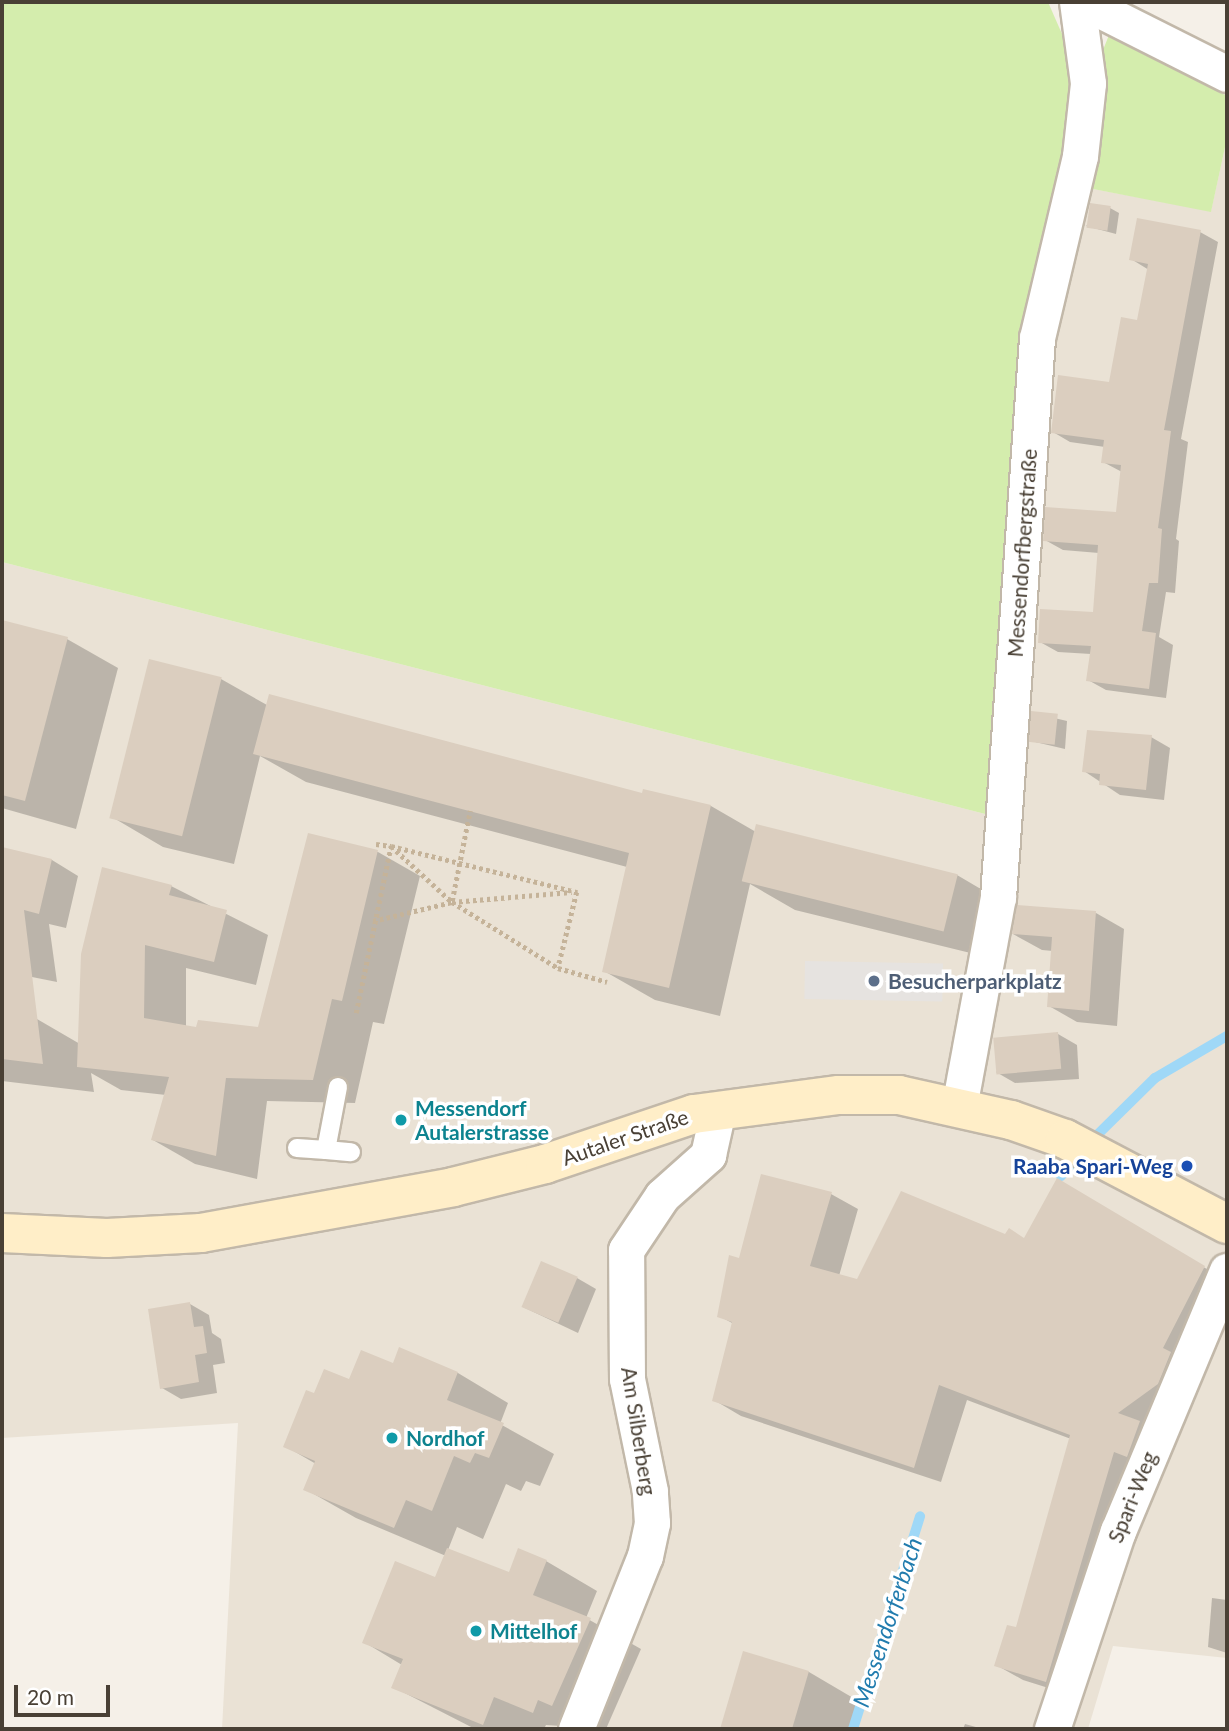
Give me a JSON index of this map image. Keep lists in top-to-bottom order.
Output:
{
  "streets": {
    "main road": ["Autaler Straße"],
    "street": ["Messendorfbergstraße", "Am Silberberg", "Spari-Weg"]
  },
  "crossings": [
    ["Messendorfbergstraße", "Autaler Straße"],
    ["Autaler Straße", "Am Silberberg"]
  ],
  "water": ["Messendorferbach"],
  "places": [
    "Besucherparkplatz",
    "Messendorf Autalerstrasse",
    "Raaba Spari-Weg",
    "Nordhof",
    "Mittelhof"
  ],
  "scale_bar": "20 m"
}
